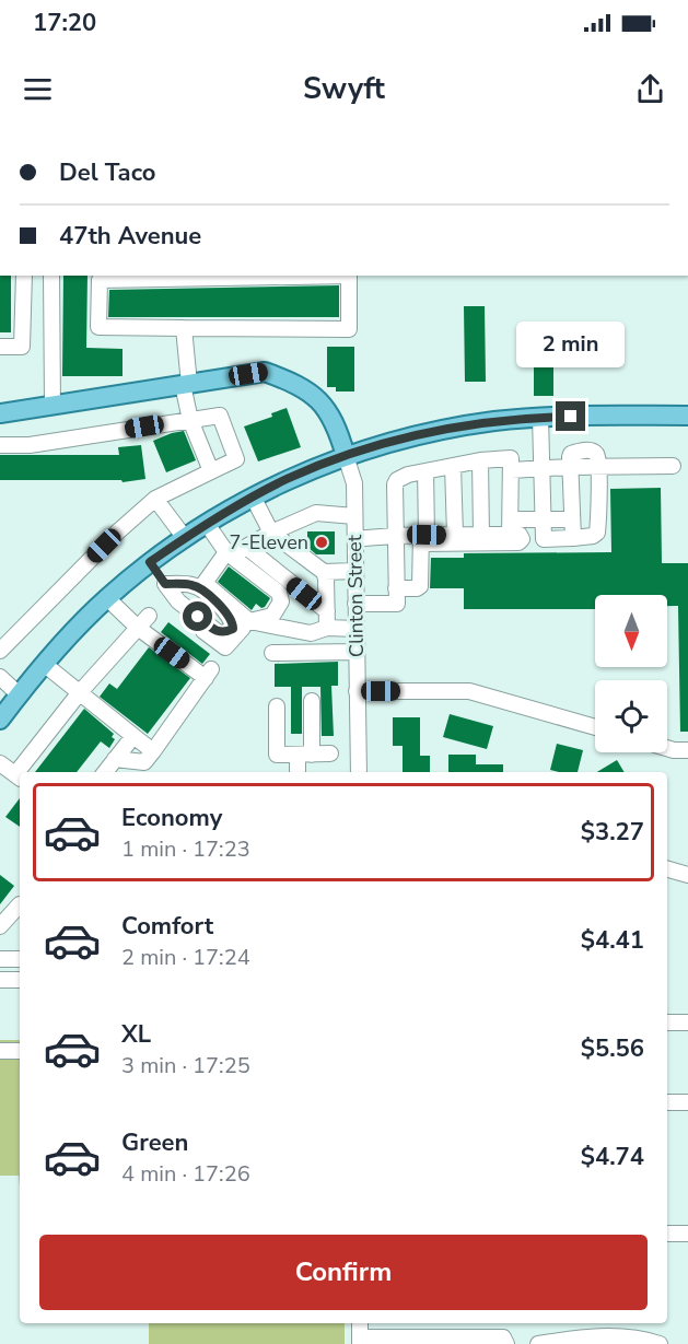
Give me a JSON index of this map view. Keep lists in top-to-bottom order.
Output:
{
  "streets": {
    "street": ["Clinton Street"]
  },
  "places": ["7-Eleven"],
  "north": "bottom",
  "page": {
    "status": "17:20",
    "header": "Swyft",
    "banner": ["Del Taco", "47th Avenue"],
    "bubble": "2 min",
    "list": [
      {
        "name": "Economy",
        "note": "1 min · 17:23",
        "value": "$3.27"
      },
      {
        "name": "Comfort",
        "note": "2 min · 17:24",
        "value": "$4.41"
      },
      {
        "name": "XL",
        "note": "3 min · 17:25",
        "value": "$5.56"
      },
      {
        "name": "Green",
        "note": "4 min · 17:26",
        "value": "$4.74"
      }
    ],
    "buttons": "Confirm"
  }
}
